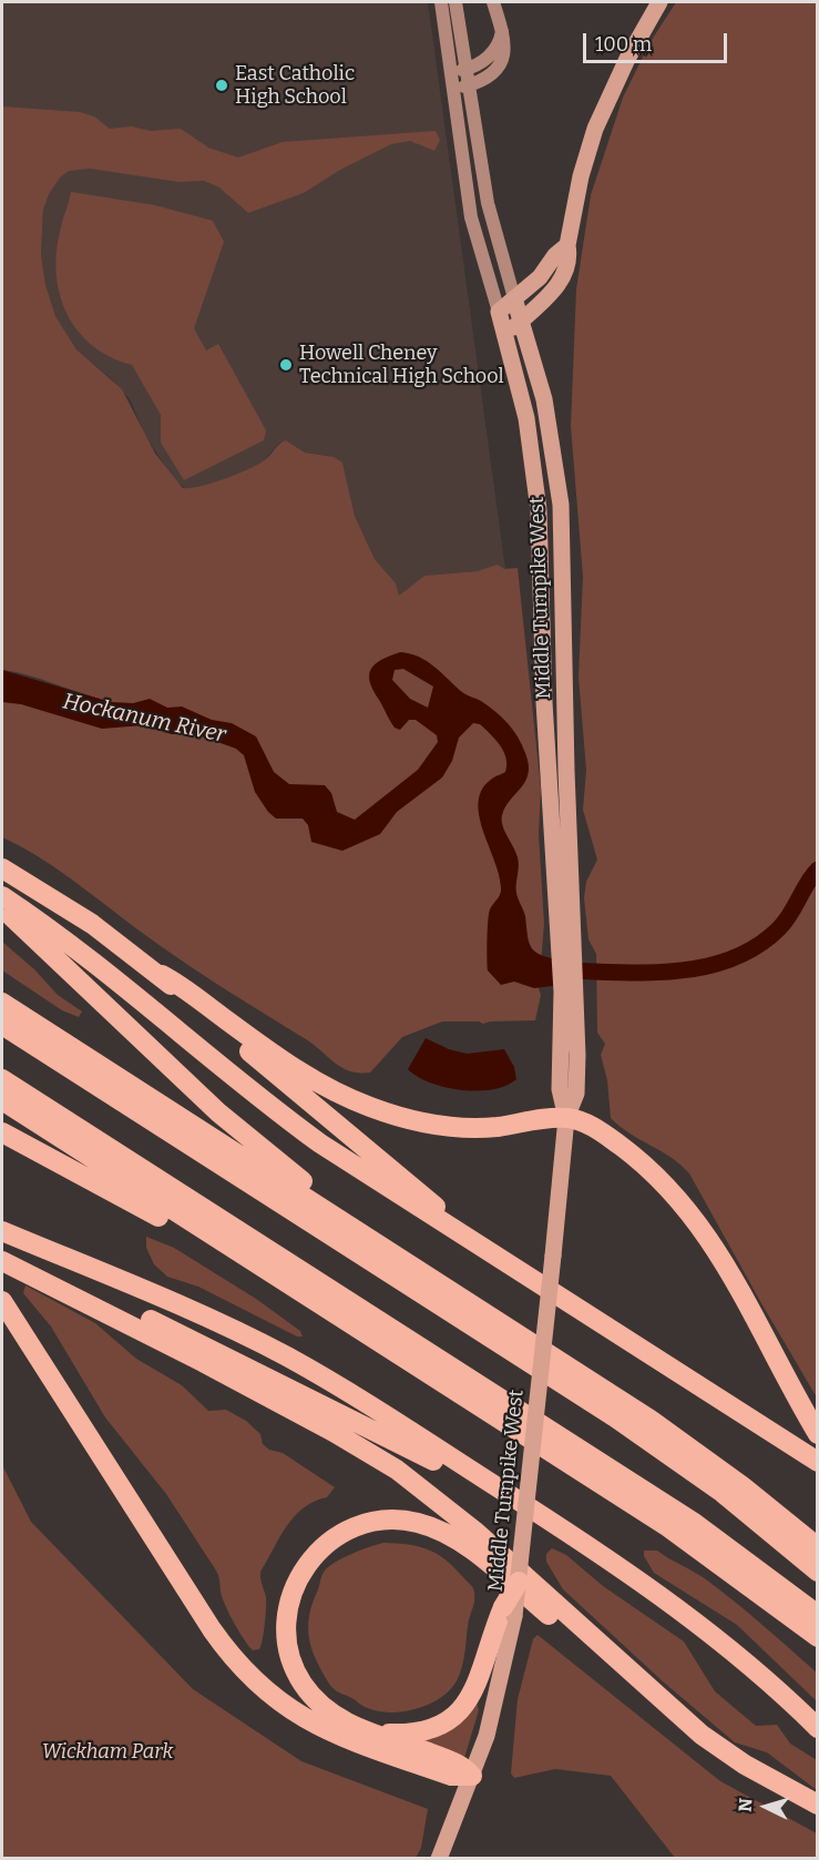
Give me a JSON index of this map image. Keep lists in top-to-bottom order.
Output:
{
  "streets": {
    "main road": ["Middle Turnpike West"]
  },
  "water": ["Hockanum River"],
  "parks": ["Wickham Park"],
  "places": ["East Catholic High School", "Howell Cheney Technical High School"],
  "scale_bar": "100 m",
  "north": "left"
}
